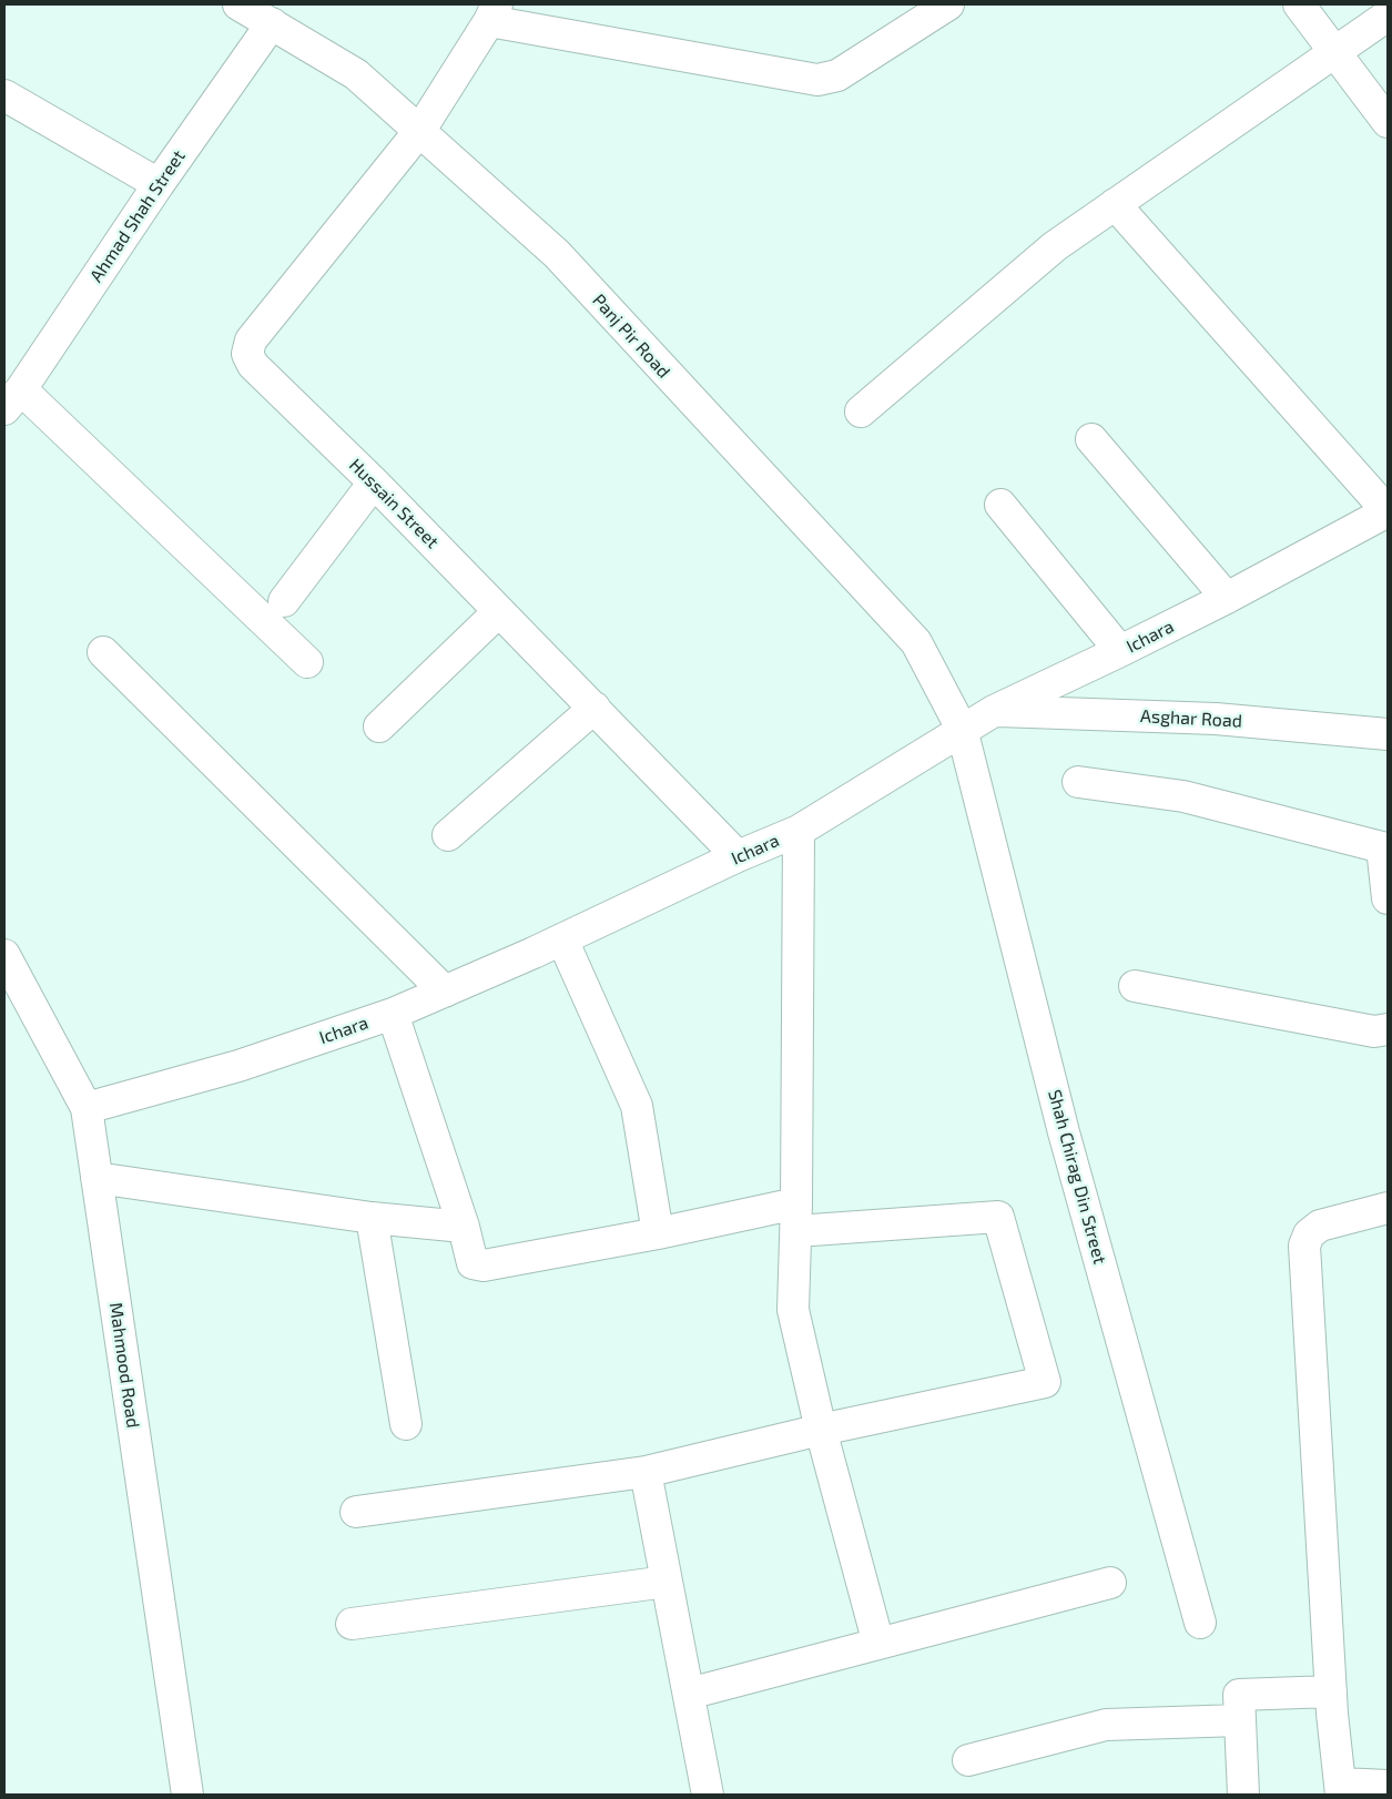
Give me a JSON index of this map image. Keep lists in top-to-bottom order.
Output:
{
  "streets": {
    "street": [
      "Ahmad Shah Street",
      "Panj Pir Road",
      "Hussain Street",
      "Ichara",
      "Asghar Road",
      "Shah Chirag Din Street",
      "Mahmood Road"
    ]
  },
  "crossings": [
    ["Ahmad Shah Street", "Panj Pir Road"],
    ["Panj Pir Road", "Hussain Street"],
    ["Panj Pir Road", "Ichara"],
    ["Panj Pir Road", "Shah Chirag Din Street"],
    ["Hussain Street", "Ichara"],
    ["Ichara", "Asghar Road"],
    ["Ichara", "Shah Chirag Din Street"],
    ["Ichara", "Mahmood Road"]
  ]
}
